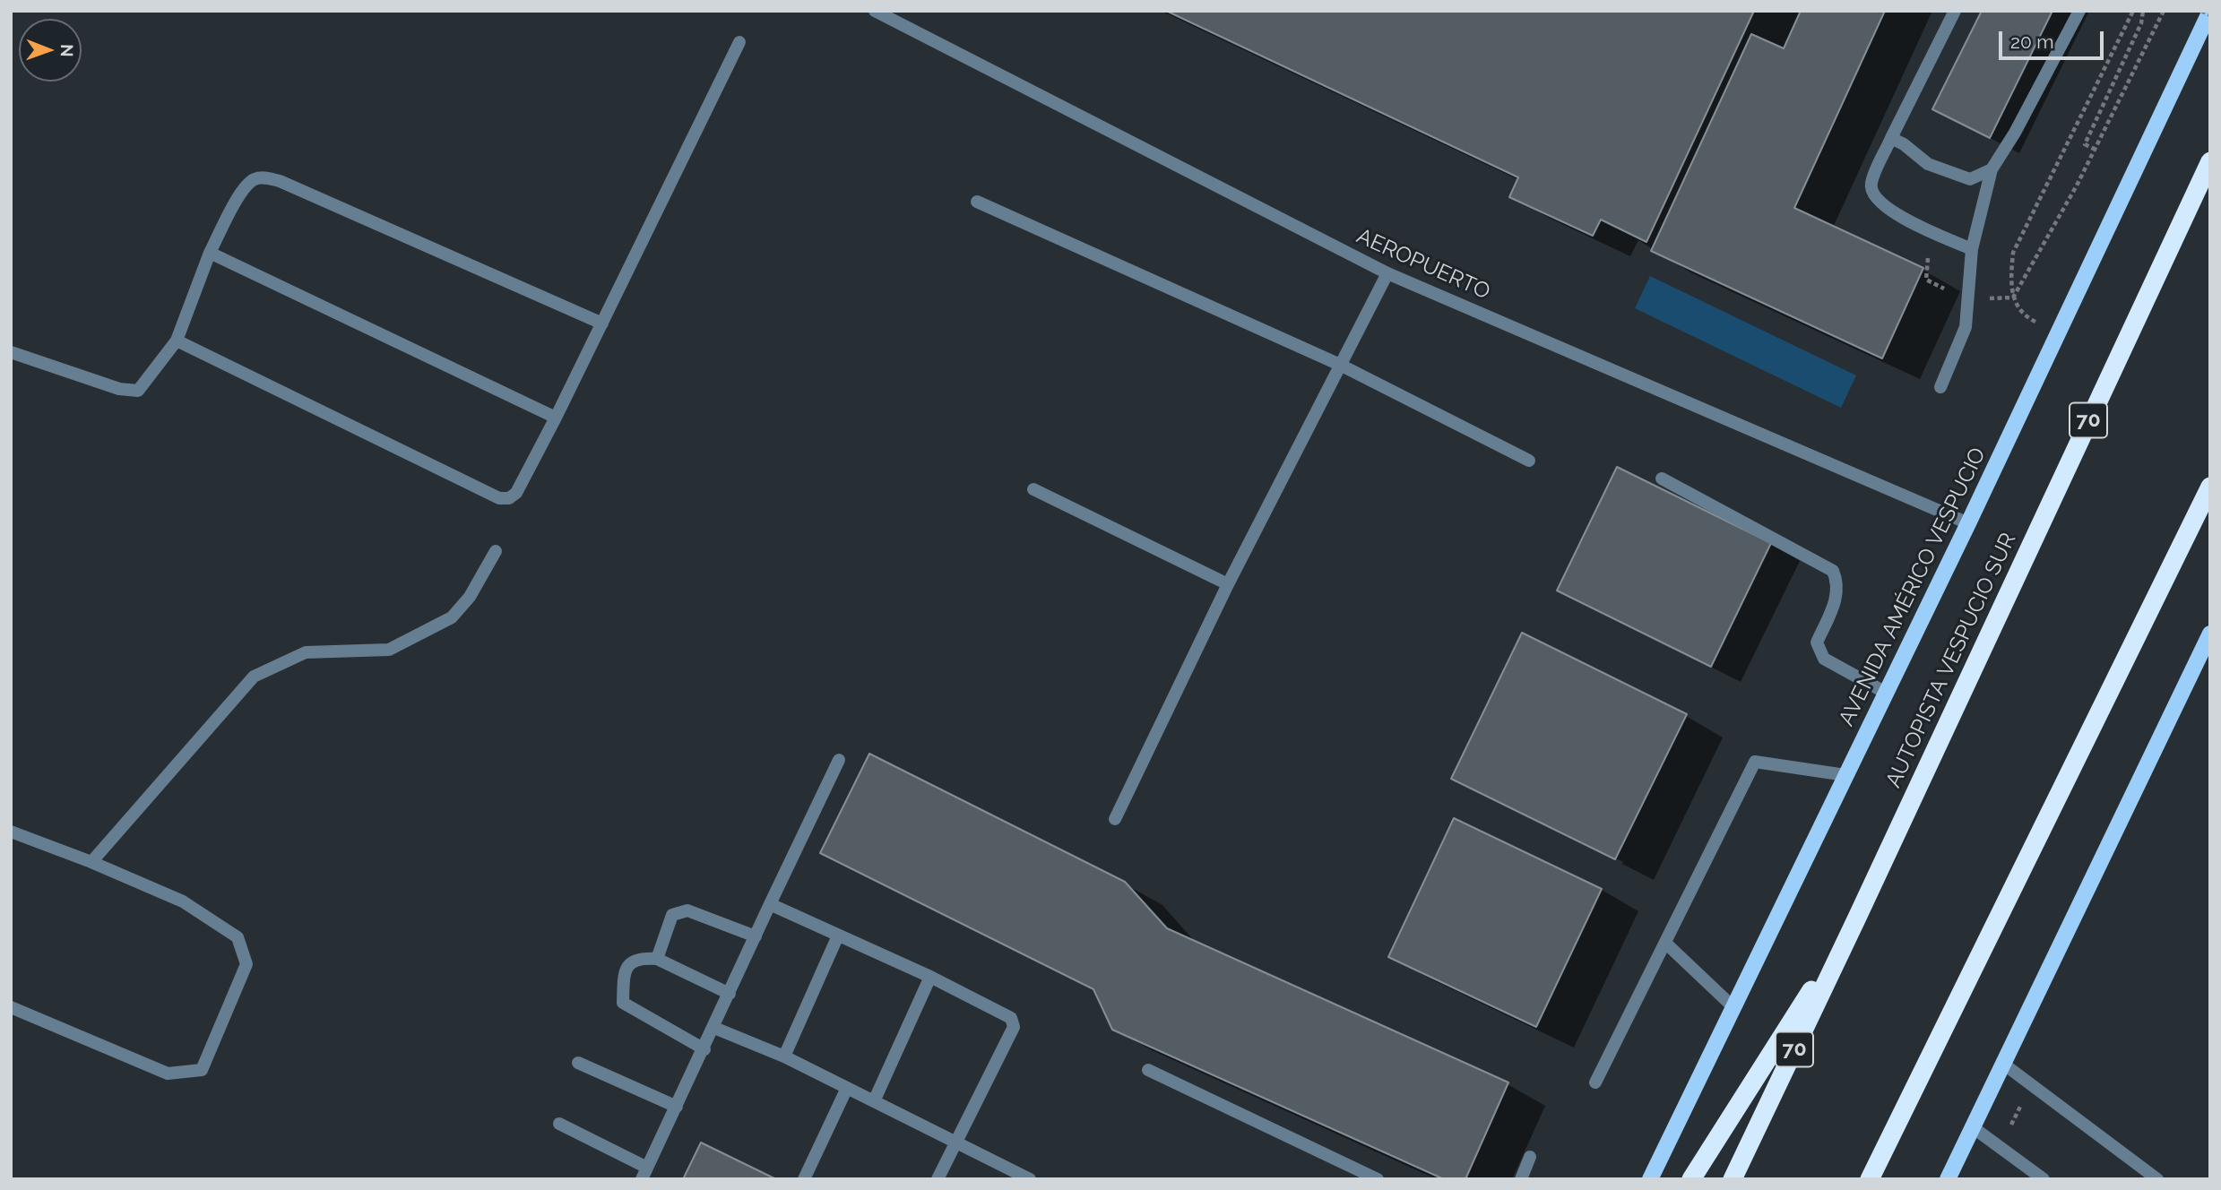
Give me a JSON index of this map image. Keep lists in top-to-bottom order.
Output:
{
  "streets": {
    "highway": ["70", "AUTOPISTA VESPUCIO SUR"],
    "main road": ["AVENIDA AMÉRICO VESPUCIO"],
    "street": ["AEROPUERTO"]
  },
  "crossings": [
    ["AEROPUERTO", "AVENIDA AMÉRICO VESPUCIO"]
  ],
  "scale_bar": "20 m",
  "north": "right"
}
